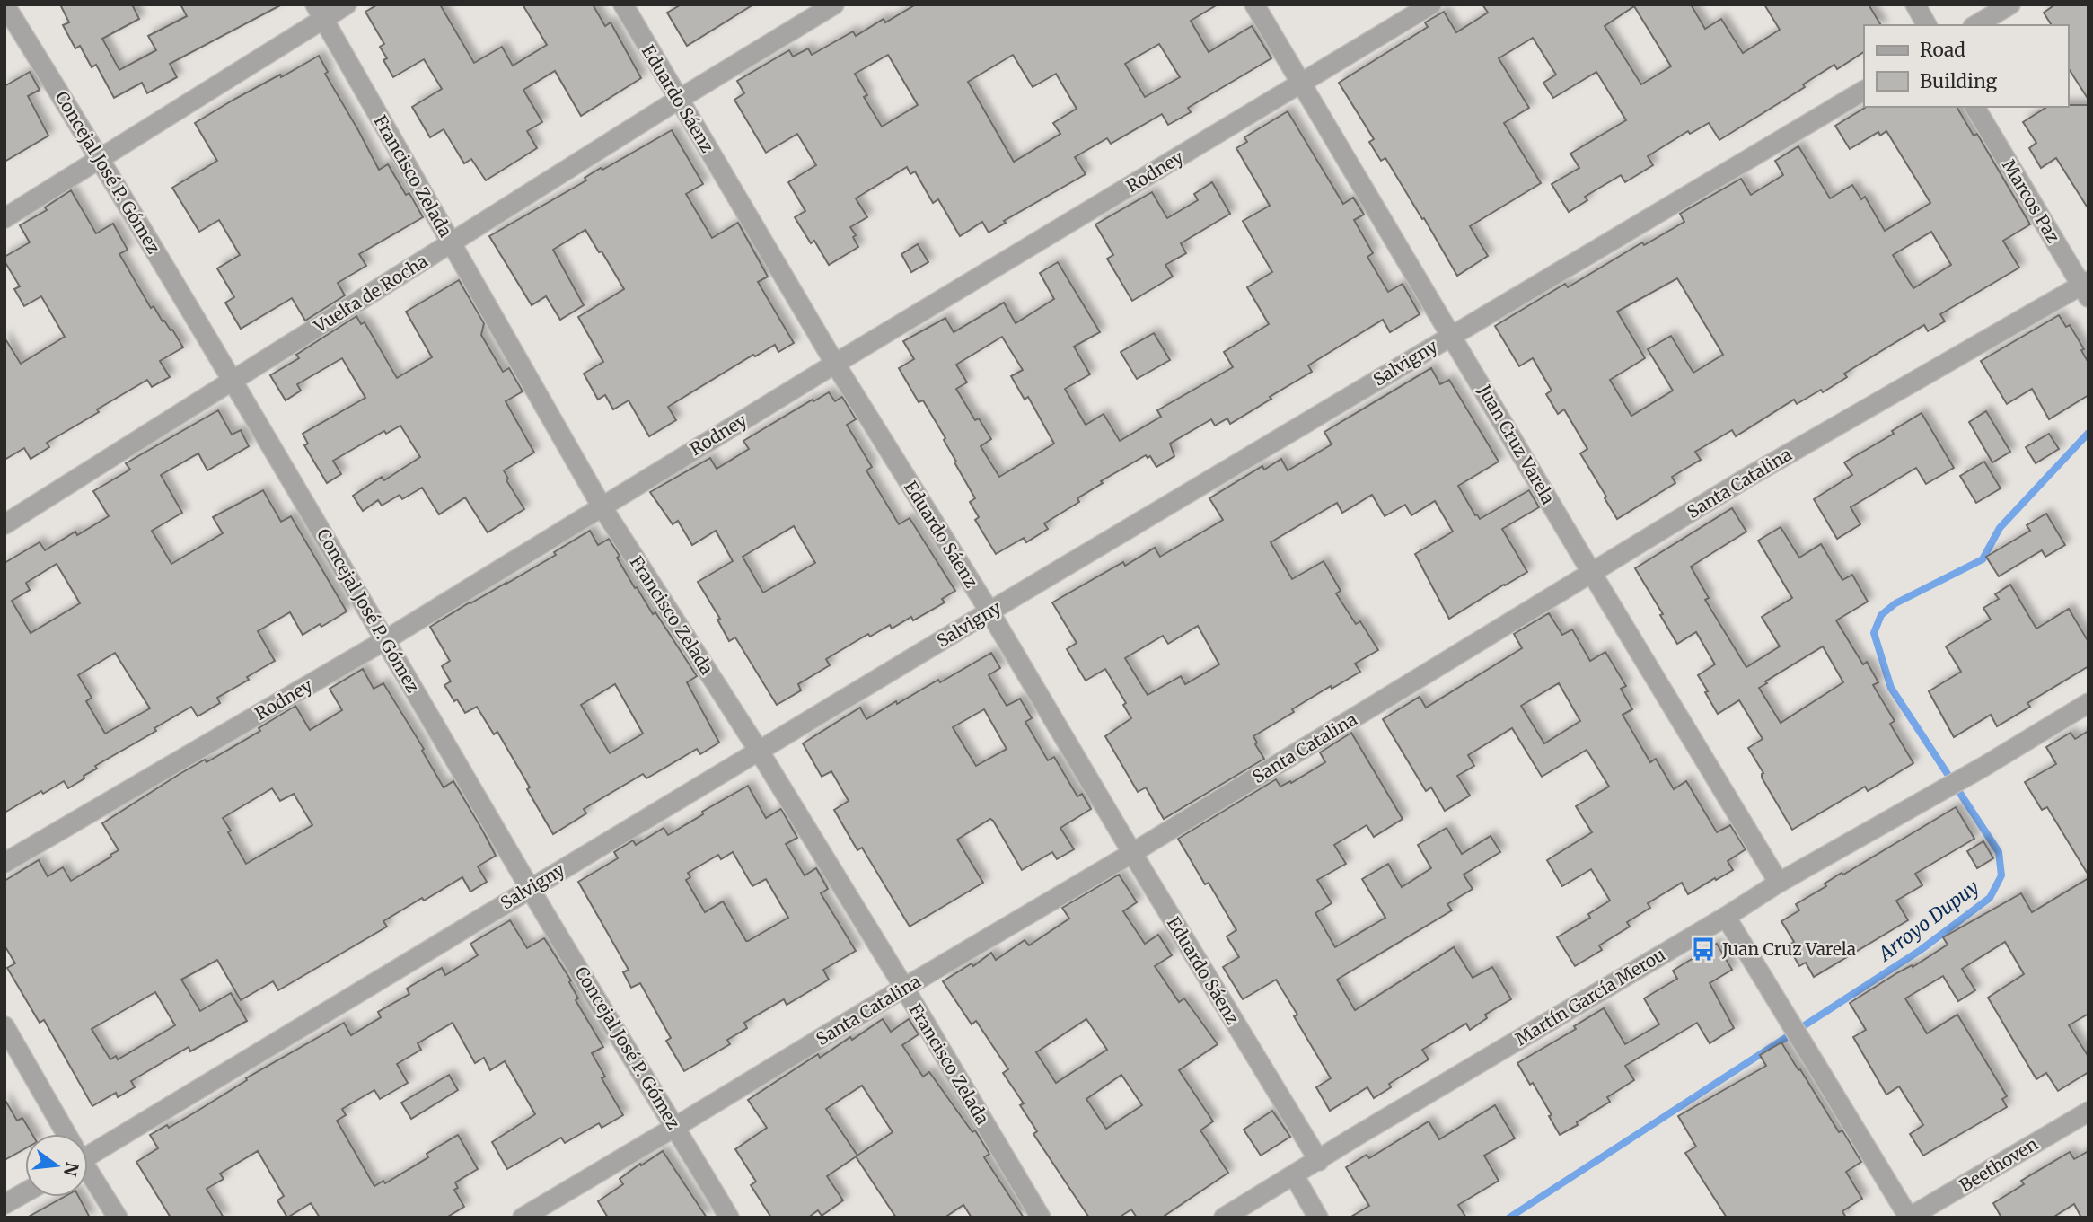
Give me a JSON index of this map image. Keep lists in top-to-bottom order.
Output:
{
  "streets": {
    "street": [
      "Eduardo Sáenz",
      "Rodney",
      "Concejal José P. Gómez",
      "Francisco Zelada",
      "Marcos Paz",
      "Vuelta de Rocha",
      "Salvigny",
      "Juan Cruz Varela",
      "Santa Catalina",
      "Martín García Merou",
      "Beethoven"
    ]
  },
  "crossings": [
    ["Eduardo Sáenz", "Rodney"],
    ["Eduardo Sáenz", "Vuelta de Rocha"],
    ["Eduardo Sáenz", "Salvigny"],
    ["Eduardo Sáenz", "Santa Catalina"],
    ["Eduardo Sáenz", "Martín García Merou"],
    ["Rodney", "Concejal José P. Gómez"],
    ["Rodney", "Francisco Zelada"],
    ["Rodney", "Juan Cruz Varela"],
    ["Concejal José P. Gómez", "Vuelta de Rocha"],
    ["Concejal José P. Gómez", "Salvigny"],
    ["Concejal José P. Gómez", "Santa Catalina"],
    ["Francisco Zelada", "Vuelta de Rocha"],
    ["Francisco Zelada", "Salvigny"],
    ["Francisco Zelada", "Santa Catalina"],
    ["Marcos Paz", "Santa Catalina"],
    ["Salvigny", "Juan Cruz Varela"],
    ["Juan Cruz Varela", "Santa Catalina"],
    ["Juan Cruz Varela", "Martín García Merou"]
  ],
  "water": ["Arroyo Dupuy"],
  "places": {
    "bus stop": ["Juan Cruz Varela"]
  },
  "legend": ["Road", "Building"],
  "north": "right"
}
